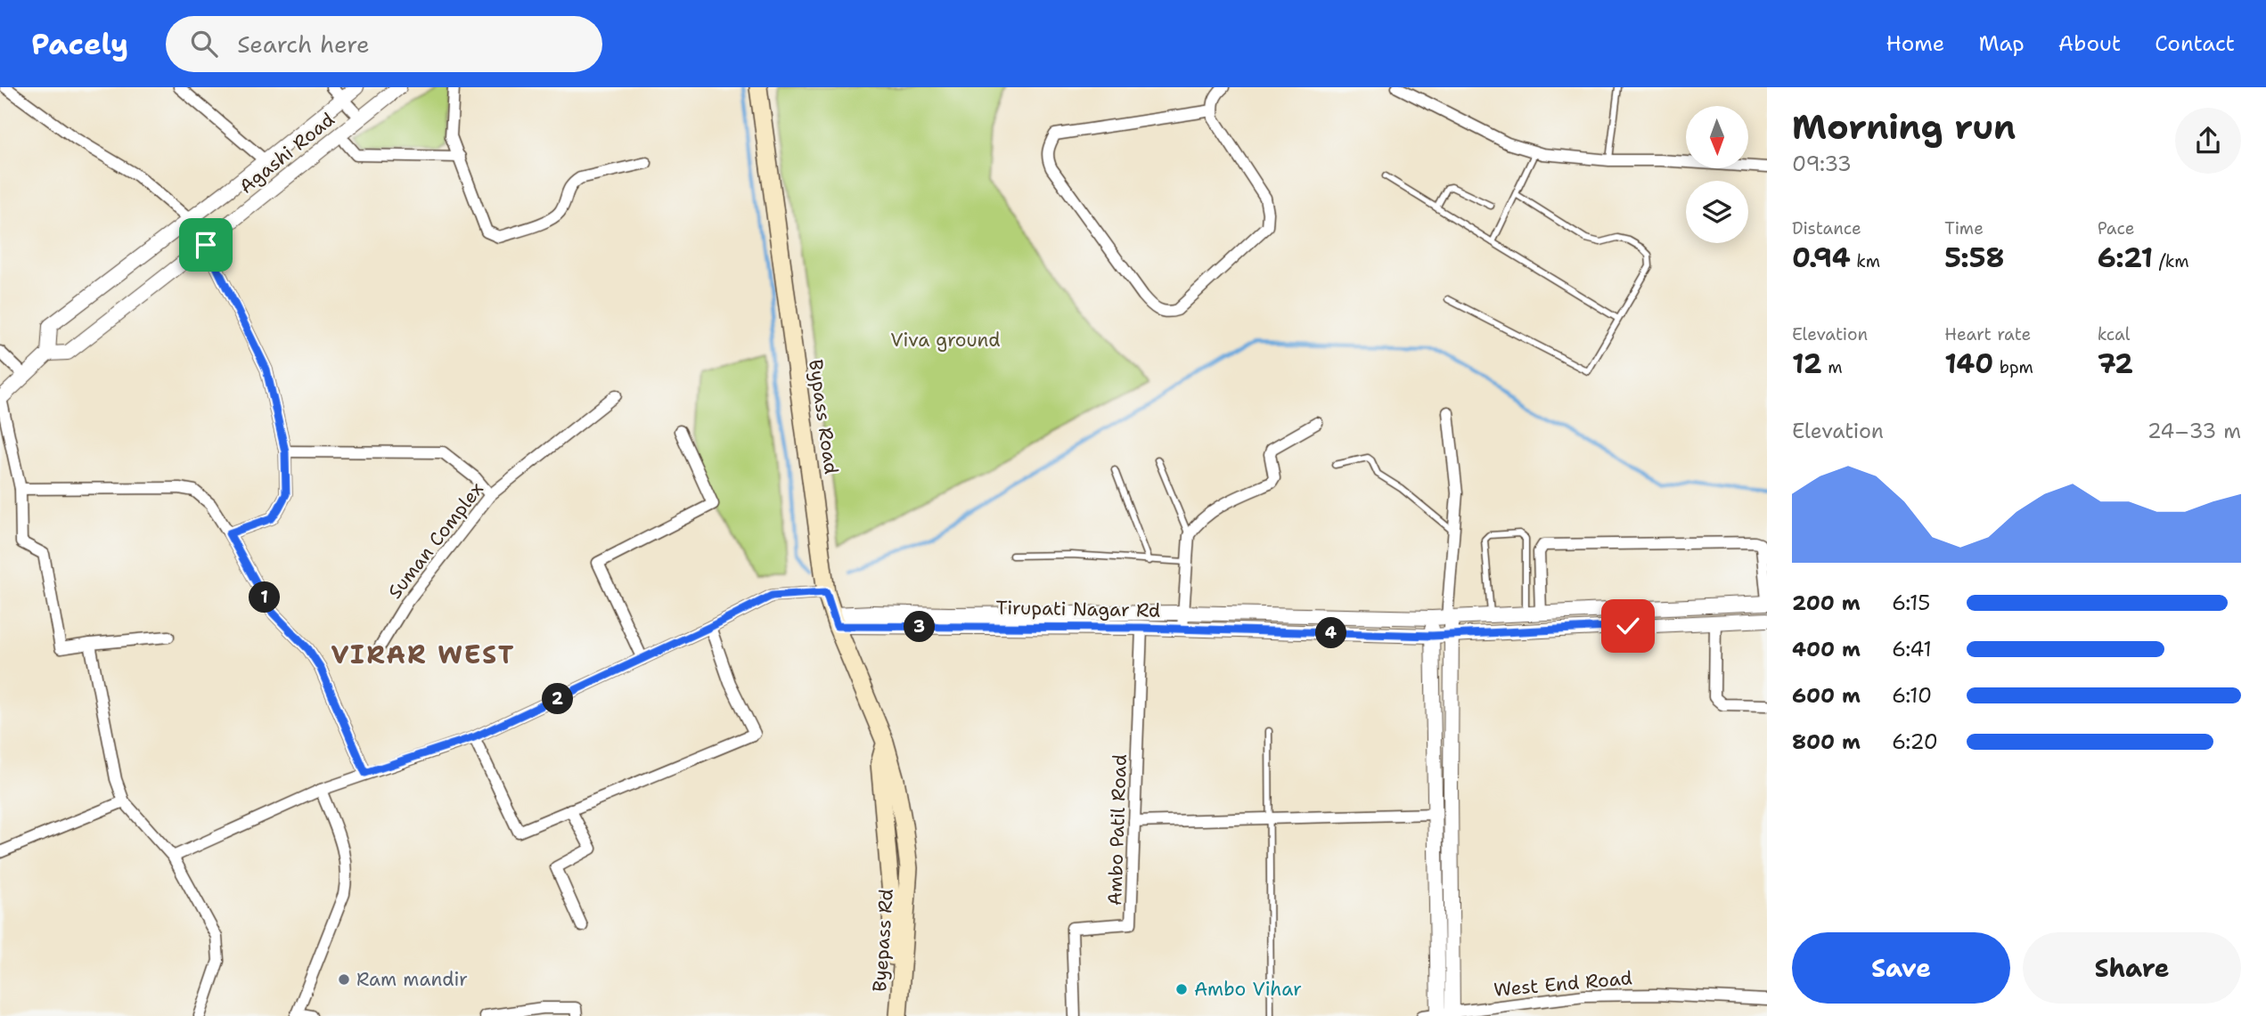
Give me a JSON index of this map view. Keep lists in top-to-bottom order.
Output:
{
  "streets": {
    "main road": ["Bypass Road", "Byepass Rd"],
    "street": [
      "Agashi Road",
      "Suman Complex",
      "Tirupati Nagar Rd",
      "Ambo Patil Road",
      "West End Road"
    ]
  },
  "crossings": [
    ["Bypass Road", "Tirupati Nagar Rd"],
    ["Bypass Road", "Byepass Rd"],
    ["Tirupati Nagar Rd", "Ambo Patil Road"]
  ],
  "districts": ["VIRAR WEST"],
  "parks": ["Viva ground"],
  "places": ["Ram mandir", "Ambo Vihar"],
  "north": "bottom",
  "page": {
    "header": "Pacely",
    "search": "Search here",
    "nav": [
      "Home",
      "Map",
      "About",
      "Contact"
    ],
    "heading": ["Morning run", "09:33"],
    "stats": [
      ["Distance", "0.94 km"],
      ["Time", "5:58"],
      ["Pace", "6:21 /km"],
      ["Elevation", "12 m"],
      ["Heart rate", "140 bpm"],
      ["kcal", "72"]
    ],
    "chart": ["Elevation", "24–33 m"],
    "list": [
      {
        "name": "200 m",
        "note": "6:15"
      },
      {
        "name": "400 m",
        "note": "6:41"
      },
      {
        "name": "600 m",
        "note": "6:10"
      },
      {
        "name": "800 m",
        "note": "6:20"
      }
    ],
    "pins": [
      "1",
      "3",
      "4",
      "2"
    ],
    "buttons": ["Save", "Share"]
  }
}
